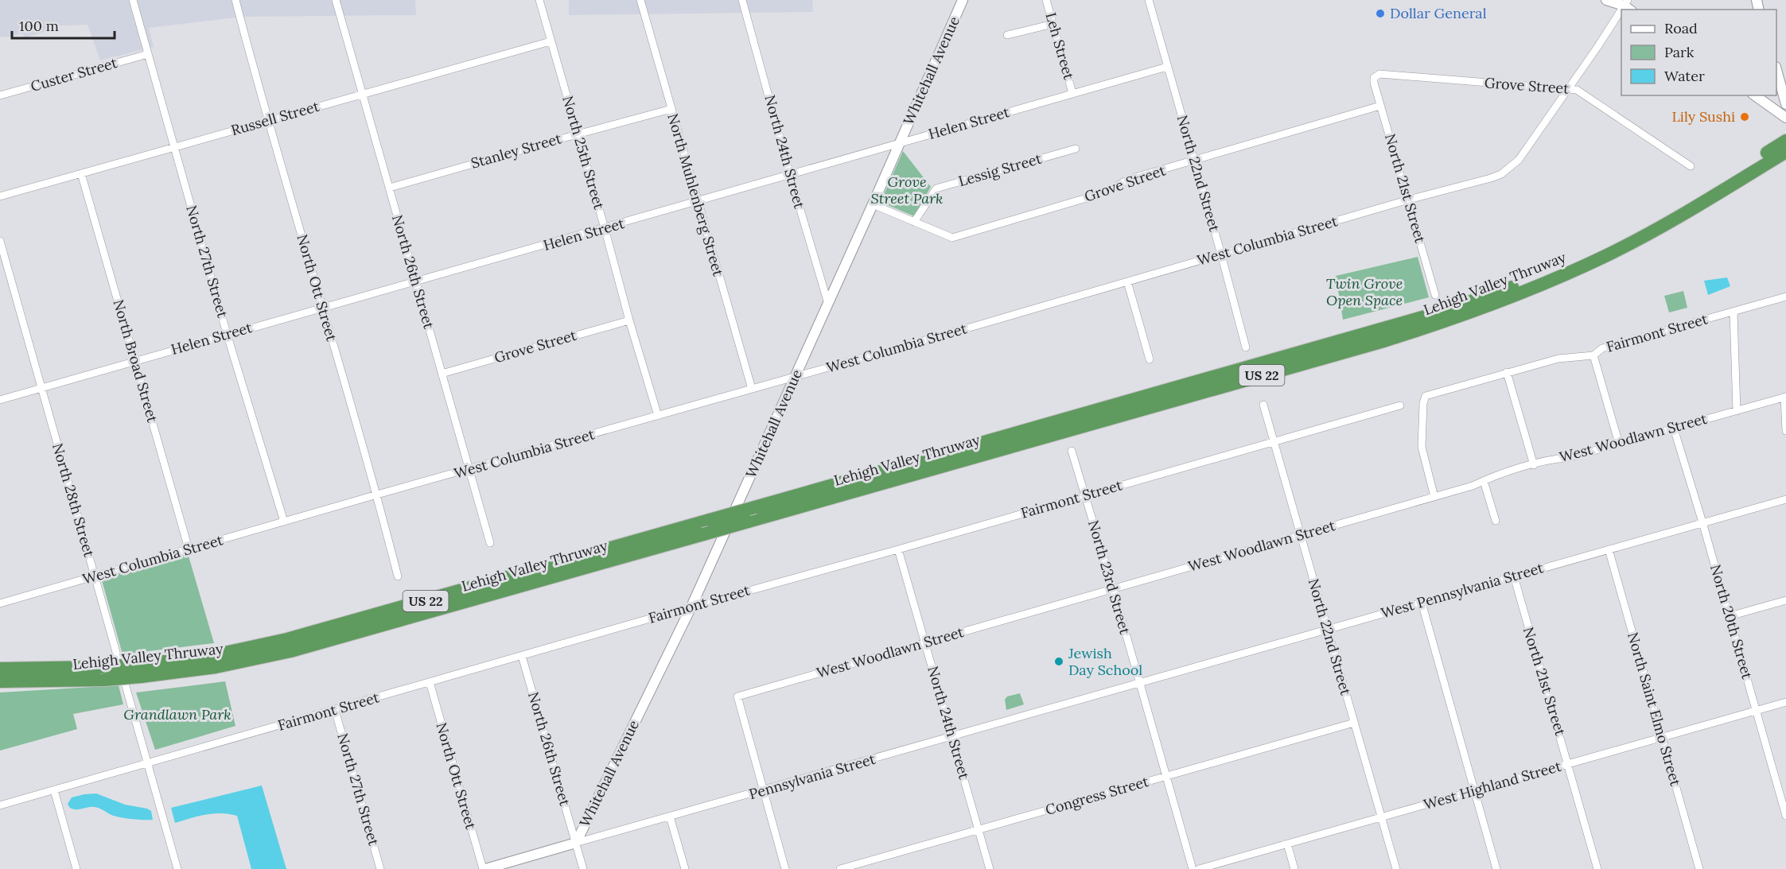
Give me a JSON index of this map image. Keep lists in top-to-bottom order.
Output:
{
  "streets": {
    "highway": ["Lehigh Valley Thruway", "US 22"],
    "street": [
      "Leh Street",
      "Whitehall Avenue",
      "Custer Street",
      "Grove Street",
      "Russell Street",
      "Helen Street",
      "Stanley Street",
      "North 24th Street",
      "North 25th Street",
      "Lessig Street",
      "North 22nd Street",
      "North 21st Street",
      "North Muhlenberg Street",
      "West Columbia Street",
      "North 27th Street",
      "North 26th Street",
      "North Ott Street",
      "Fairmont Street",
      "North Broad Street",
      "West Woodlawn Street",
      "North 28th Street",
      "North 23rd Street",
      "West Pennsylvania Street",
      "North 20th Street",
      "North Saint Elmo Street",
      "Pennsylvania Street",
      "West Highland Street",
      "Congress Street"
    ]
  },
  "crossings": [
    ["Leh Street", "Helen Street"],
    ["Whitehall Avenue", "Grove Street"],
    ["Whitehall Avenue", "Helen Street"],
    ["Whitehall Avenue", "North 24th Street"],
    ["Whitehall Avenue", "West Columbia Street"],
    ["Whitehall Avenue", "North 26th Street"],
    ["Whitehall Avenue", "Fairmont Street"],
    ["Whitehall Avenue", "Pennsylvania Street"],
    ["Custer Street", "North 27th Street"],
    ["Grove Street", "North 25th Street"],
    ["Grove Street", "Lessig Street"],
    ["Grove Street", "North 22nd Street"],
    ["Grove Street", "North 21st Street"],
    ["Grove Street", "West Columbia Street"],
    ["Grove Street", "North 26th Street"],
    ["Russell Street", "North 25th Street"],
    ["Russell Street", "North 27th Street"],
    ["Russell Street", "North 26th Street"],
    ["Russell Street", "North Ott Street"],
    ["Russell Street", "North Broad Street"],
    ["Helen Street", "North 24th Street"],
    ["Helen Street", "North 25th Street"],
    ["Helen Street", "North 22nd Street"],
    ["Helen Street", "North Muhlenberg Street"],
    ["Helen Street", "North 27th Street"],
    ["Helen Street", "North 26th Street"],
    ["Helen Street", "North Ott Street"],
    ["Helen Street", "North Broad Street"],
    ["Helen Street", "North 28th Street"],
    ["Stanley Street", "North 25th Street"],
    ["Stanley Street", "North Muhlenberg Street"],
    ["Stanley Street", "North 26th Street"],
    ["North 24th Street", "Fairmont Street"],
    ["North 24th Street", "West Woodlawn Street"],
    ["North 24th Street", "Pennsylvania Street"],
    ["North 24th Street", "Congress Street"],
    ["North 25th Street", "West Columbia Street"],
    ["North 22nd Street", "West Columbia Street"],
    ["North 22nd Street", "Fairmont Street"],
    ["North 22nd Street", "West Woodlawn Street"],
    ["North 22nd Street", "West Pennsylvania Street"],
    ["North 22nd Street", "West Highland Street"],
    ["North 22nd Street", "Congress Street"],
    ["North 21st Street", "West Columbia Street"],
    ["North 21st Street", "West Pennsylvania Street"],
    ["North 21st Street", "West Highland Street"],
    ["North Muhlenberg Street", "West Columbia Street"],
    ["West Columbia Street", "North 27th Street"],
    ["West Columbia Street", "North 26th Street"],
    ["West Columbia Street", "North Ott Street"],
    ["West Columbia Street", "North Broad Street"],
    ["West Columbia Street", "North 28th Street"],
    ["North 27th Street", "Fairmont Street"],
    ["North 26th Street", "Fairmont Street"],
    ["North 26th Street", "Pennsylvania Street"],
    ["North Ott Street", "Fairmont Street"],
    ["North Ott Street", "Pennsylvania Street"],
    ["Fairmont Street", "West Woodlawn Street"],
    ["Fairmont Street", "North 28th Street"],
    ["Fairmont Street", "North 23rd Street"],
    ["West Woodlawn Street", "North 23rd Street"],
    ["West Woodlawn Street", "North 20th Street"],
    ["West Woodlawn Street", "Pennsylvania Street"],
    ["North 23rd Street", "West Pennsylvania Street"],
    ["North 23rd Street", "Pennsylvania Street"],
    ["North 23rd Street", "Congress Street"],
    ["West Pennsylvania Street", "North 20th Street"],
    ["West Pennsylvania Street", "North Saint Elmo Street"],
    ["West Pennsylvania Street", "Pennsylvania Street"],
    ["North 20th Street", "West Highland Street"],
    ["North Saint Elmo Street", "West Highland Street"]
  ],
  "parks": ["Grove Street Park", "Twin Grove Open Space", "Grandlawn Park"],
  "places": ["Dollar General", "Lily Sushi", "Jewish Day School"],
  "legend": ["Road", "Park", "Water"],
  "scale_bar": "100 m"
}
